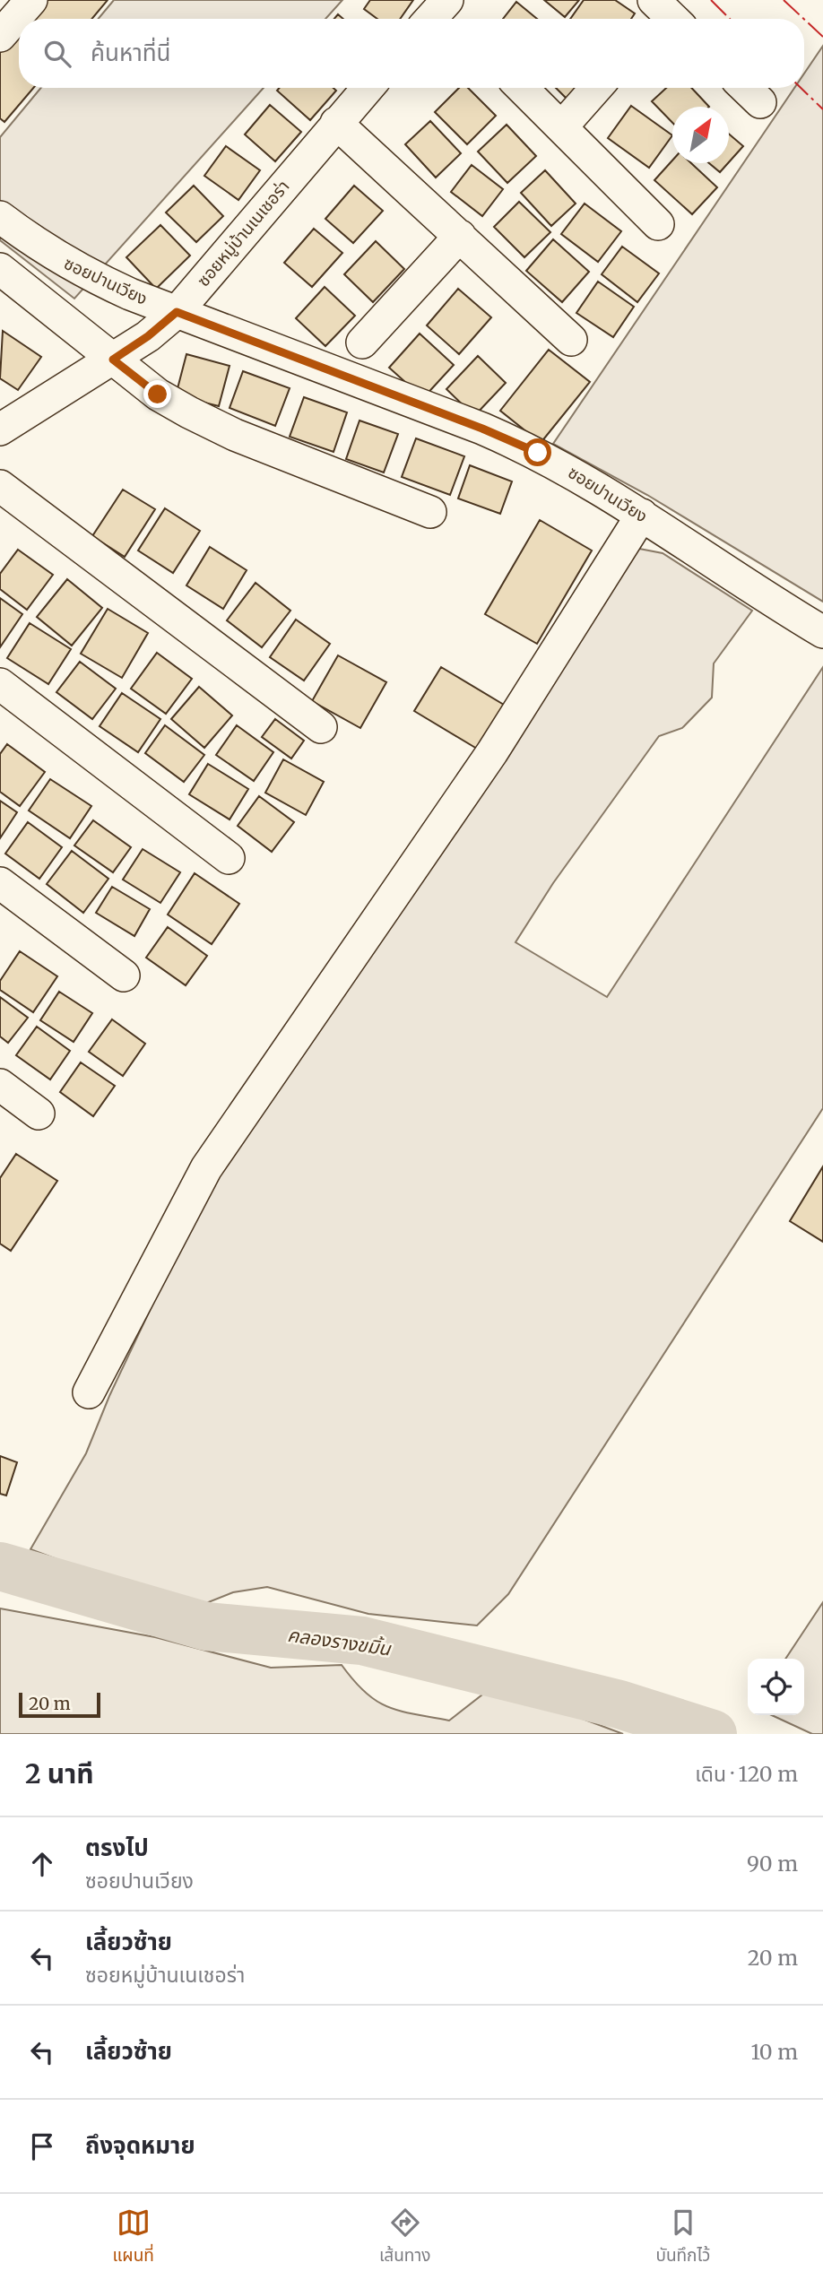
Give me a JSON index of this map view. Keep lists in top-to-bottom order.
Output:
{
  "streets": {
    "street": ["ซอยหมู่บ้านเนเชอร่า", "ซอยปานเวียง"]
  },
  "crossings": [
    ["ซอยหมู่บ้านเนเชอร่า", "ซอยปานเวียง"]
  ],
  "water": ["คลองรางขมิ้น"],
  "scale_bar": "20 m",
  "north": "top right",
  "page": {
    "search": "ค้นหาที่นี่",
    "scale": "20 m",
    "heading": ["2 นาที", "เดิน · 120 m"],
    "list": [
      ["ตรงไป", "ซอยปานเวียง", "90 m"],
      ["เลี้ยวซ้าย", "ซอยหมู่บ้านเนเชอร่า", "20 m"],
      ["เลี้ยวซ้าย", "10 m"],
      "ถึงจุดหมาย"
    ],
    "nav": ["แผนที่", "เส้นทาง", "บันทึกไว้"]
  }
}
